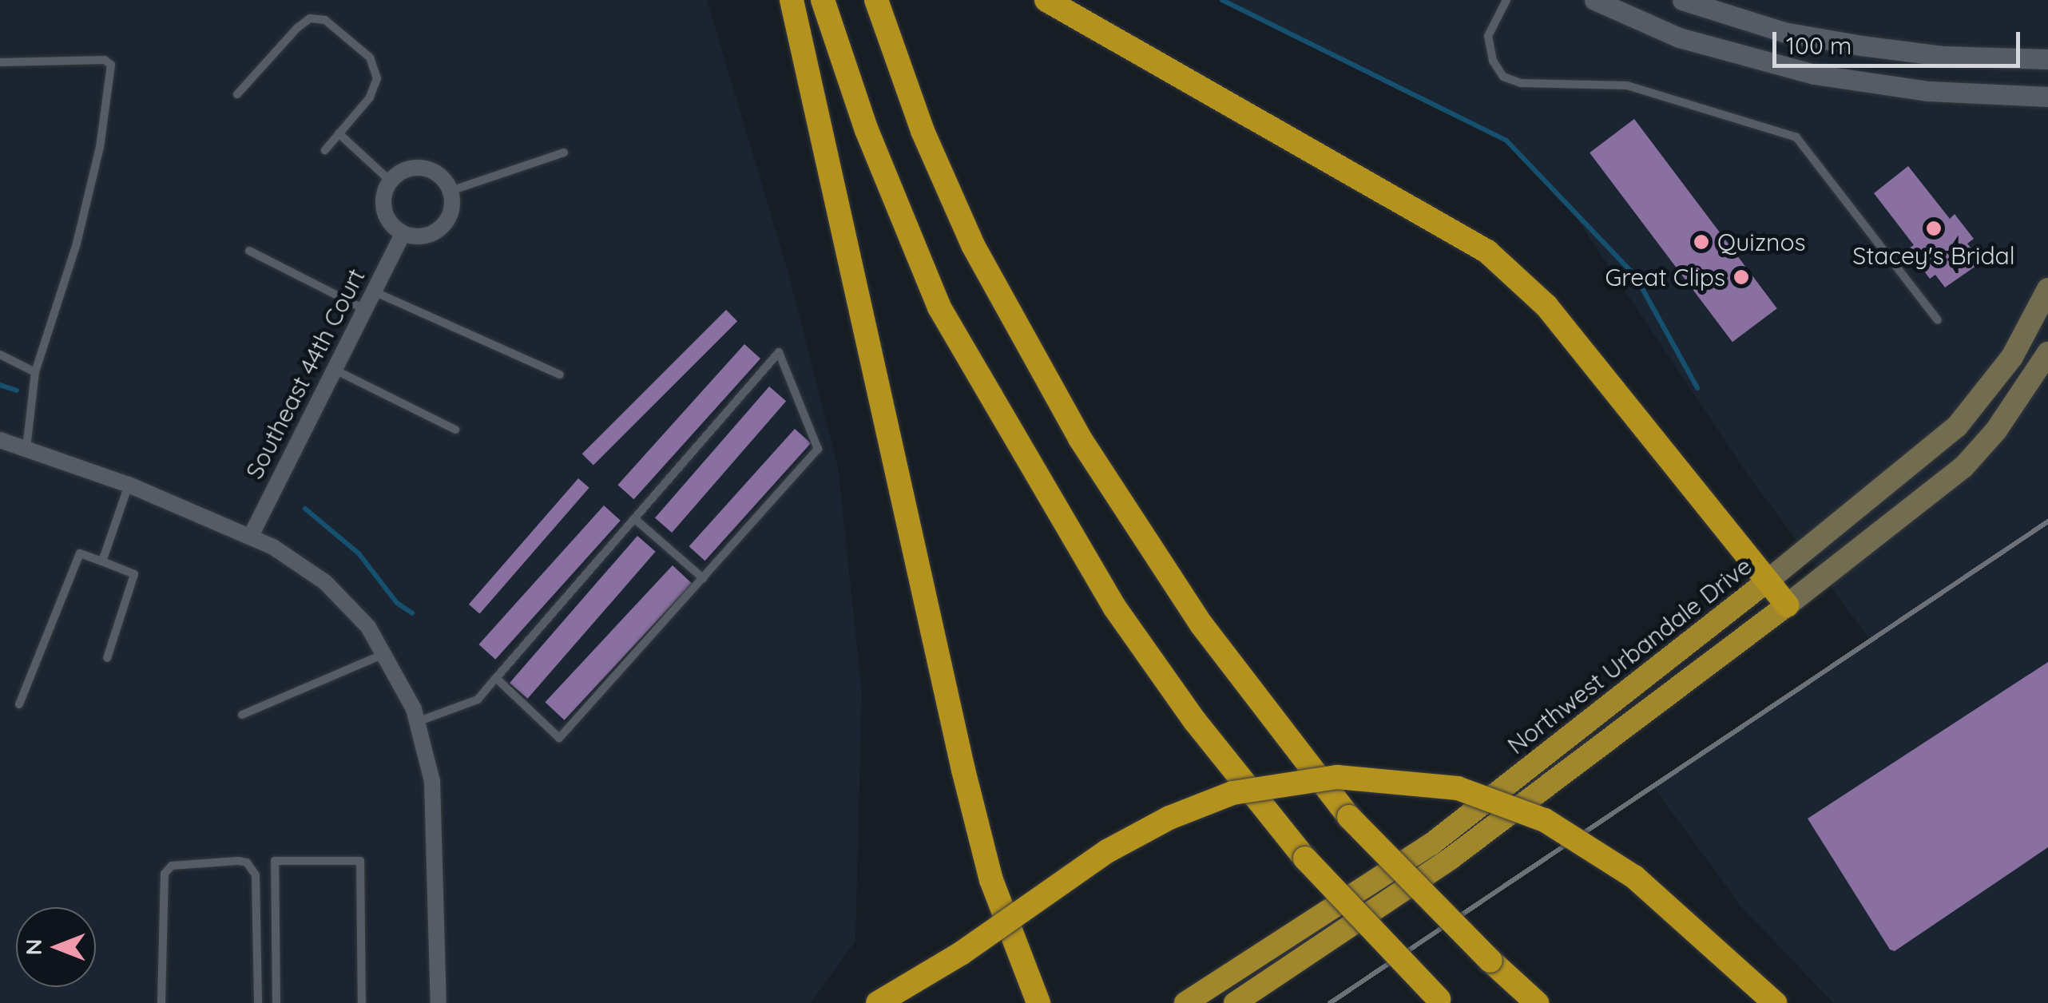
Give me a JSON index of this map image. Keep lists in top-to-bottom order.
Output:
{
  "streets": {
    "highway": ["Northwest Urbandale Drive"],
    "street": ["Southeast 44th Court"]
  },
  "places": ["Stacey's Bridal", "Quiznos", "Great Clips"],
  "scale_bar": "100 m",
  "north": "left"
}
